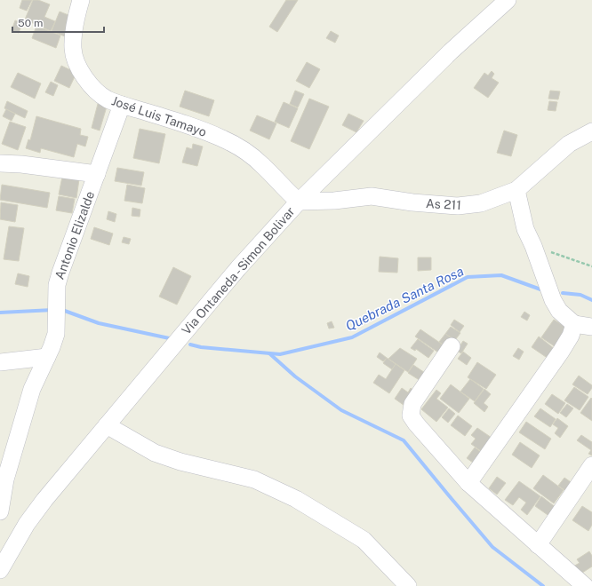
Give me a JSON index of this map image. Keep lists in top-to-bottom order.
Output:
{
  "streets": {
    "street": [
      "José Luis Tamayo",
      "As 211",
      "Antonio Elizalde",
      "Via Ontaneda - Simon Bolivar"
    ]
  },
  "crossings": [
    ["José Luis Tamayo", "As 211"],
    ["José Luis Tamayo", "Antonio Elizalde"],
    ["José Luis Tamayo", "Via Ontaneda - Simon Bolivar"],
    ["As 211", "Via Ontaneda - Simon Bolivar"]
  ],
  "water": ["Quebrada Santa Rosa"],
  "scale_bar": "50 m"
}
